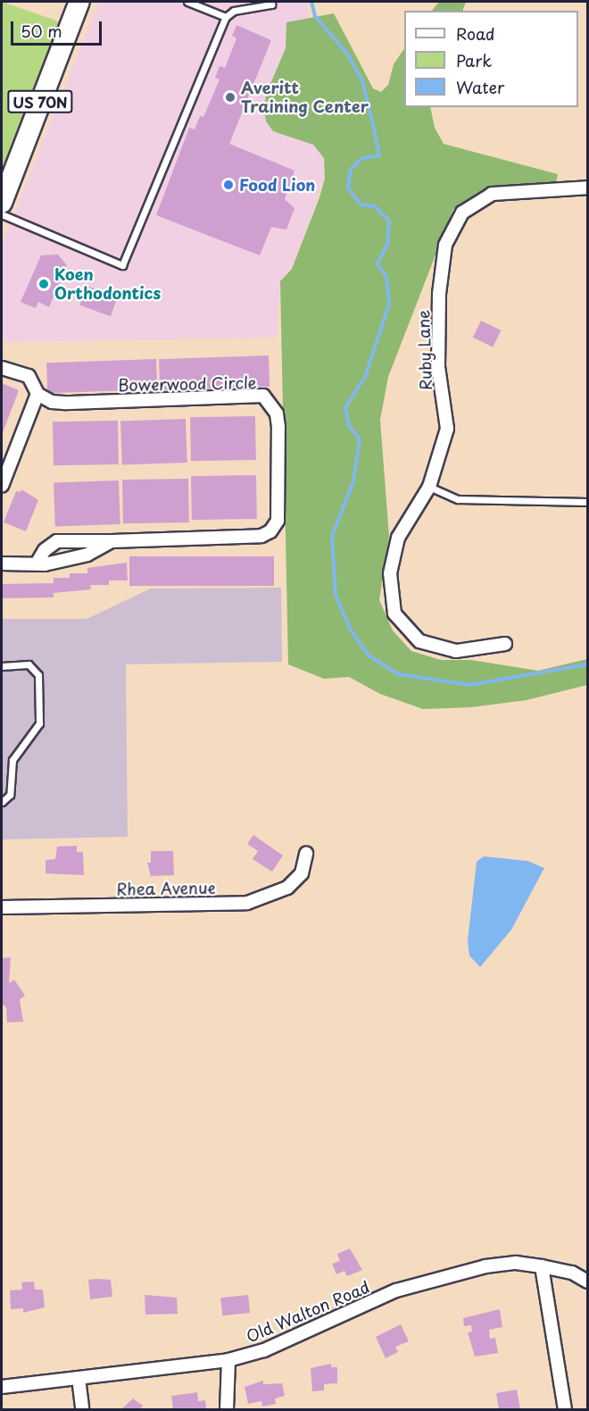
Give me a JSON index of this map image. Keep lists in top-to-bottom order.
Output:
{
  "streets": {
    "main road": ["US 70N"],
    "street": [
      "Ruby Lane",
      "Bowerwood Circle",
      "Rhea Avenue",
      "Old Walton Road"
    ]
  },
  "places": ["Averitt Training Center", "Food Lion", "Koen Orthodontics"],
  "legend": ["Road", "Park", "Water"],
  "scale_bar": "50 m"
}
